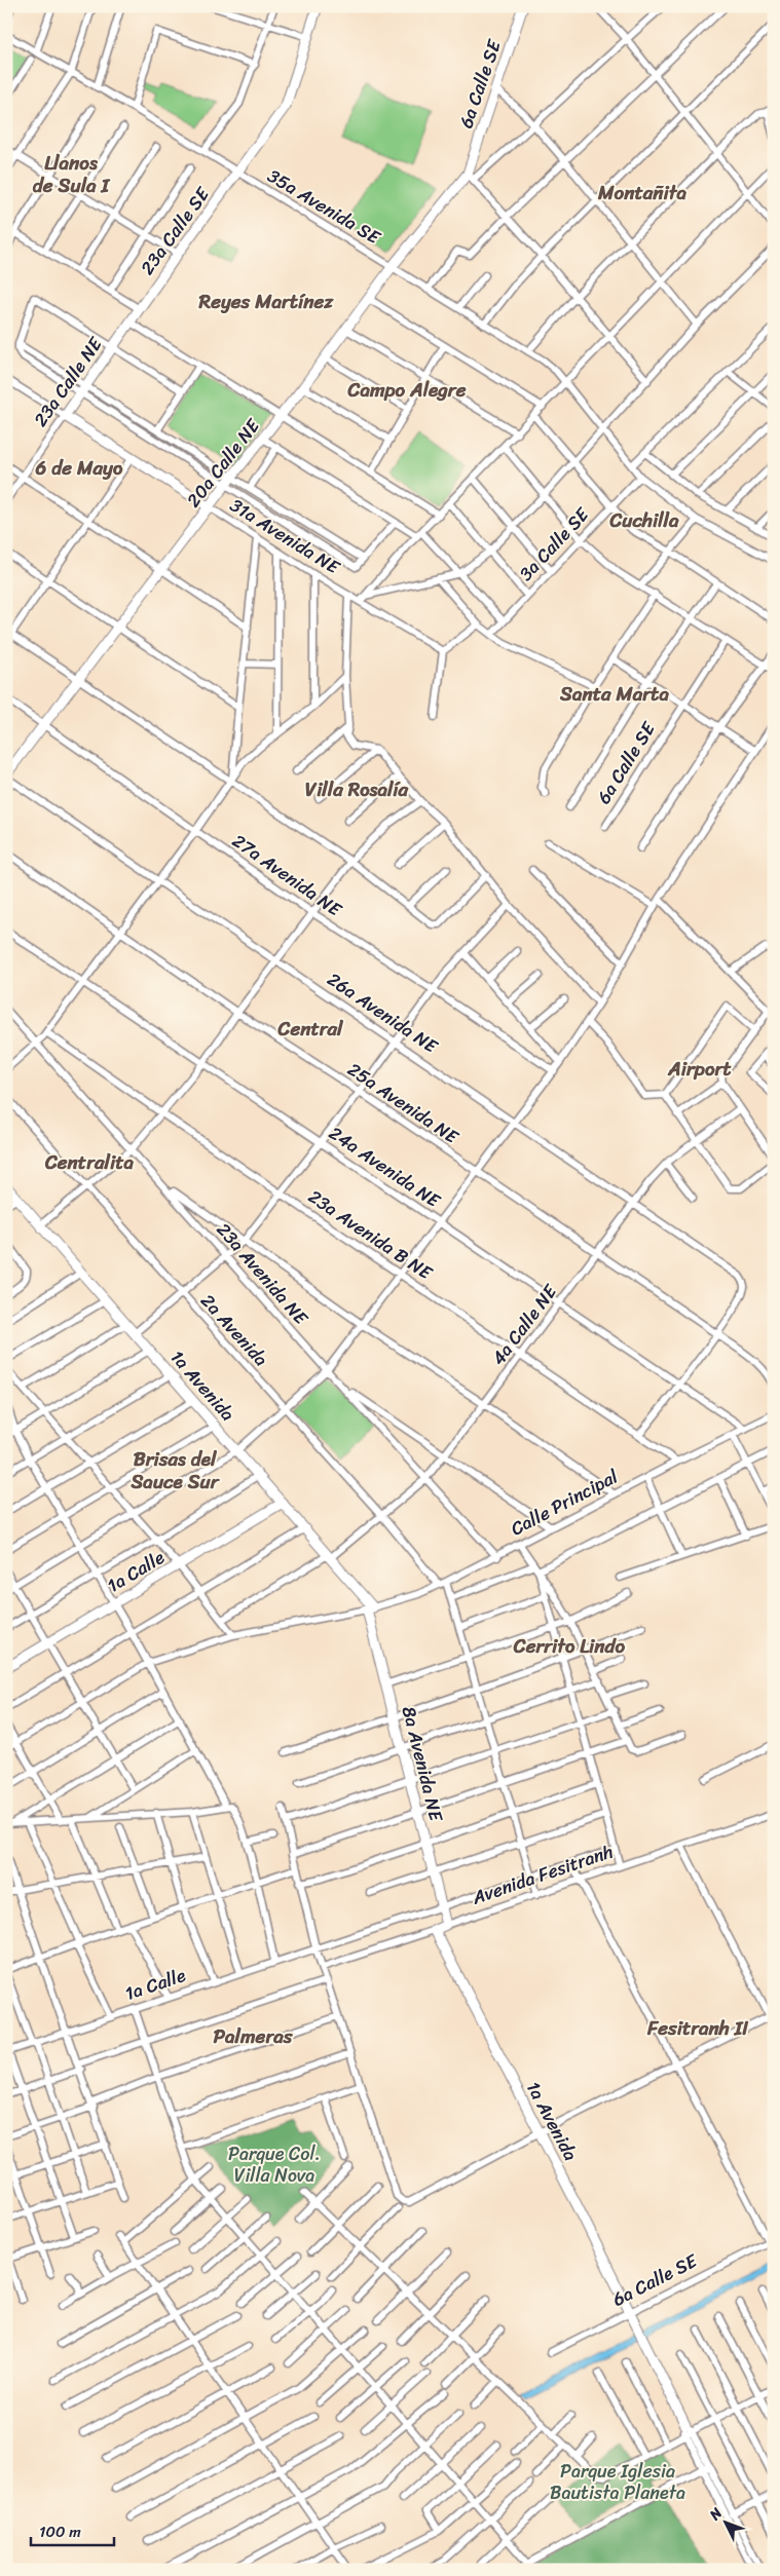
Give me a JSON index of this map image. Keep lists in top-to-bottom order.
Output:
{
  "streets": {
    "street": [
      "6a Calle SE",
      "35a Avenida SE",
      "23a Calle SE",
      "23a Calle NE",
      "20a Calle NE",
      "31a Avenida NE",
      "3a Calle SE",
      "27a Avenida NE",
      "26a Avenida NE",
      "25a Avenida NE",
      "24a Avenida NE",
      "23a Avenida B NE",
      "23a Avenida NE",
      "4a Calle NE",
      "2a Avenida",
      "1a Avenida",
      "Calle Principal",
      "1a Calle",
      "8a Avenida NE",
      "Avenida Fesitranh"
    ]
  },
  "crossings": [
    ["6a Calle SE", "20a Calle NE"],
    ["6a Calle SE", "1a Avenida"],
    ["35a Avenida SE", "23a Calle SE"],
    ["35a Avenida SE", "20a Calle NE"],
    ["35a Avenida SE", "3a Calle SE"],
    ["23a Calle SE", "23a Calle NE"],
    ["23a Calle NE", "31a Avenida NE"],
    ["20a Calle NE", "31a Avenida NE"],
    ["20a Calle NE", "27a Avenida NE"],
    ["20a Calle NE", "26a Avenida NE"],
    ["26a Avenida NE", "25a Avenida NE"],
    ["26a Avenida NE", "4a Calle NE"],
    ["25a Avenida NE", "4a Calle NE"],
    ["24a Avenida NE", "4a Calle NE"],
    ["24a Avenida NE", "Calle Principal"],
    ["23a Avenida B NE", "4a Calle NE"],
    ["23a Avenida B NE", "Calle Principal"],
    ["23a Avenida NE", "4a Calle NE"],
    ["23a Avenida NE", "Calle Principal"],
    ["4a Calle NE", "2a Avenida"],
    ["4a Calle NE", "1a Avenida"],
    ["2a Avenida", "Calle Principal"],
    ["1a Avenida", "Calle Principal"],
    ["1a Avenida", "1a Calle"],
    ["1a Avenida", "8a Avenida NE"],
    ["1a Avenida", "Avenida Fesitranh"],
    ["Calle Principal", "8a Avenida NE"],
    ["1a Calle", "8a Avenida NE"],
    ["8a Avenida NE", "Avenida Fesitranh"]
  ],
  "districts": [
    "Llanos de Sula I",
    "Montañita",
    "Reyes Martínez",
    "Campo Alegre",
    "6 de Mayo",
    "Cuchilla",
    "Santa Marta",
    "Villa Rosalía",
    "Central",
    "Airport",
    "Centralita",
    "Brisas del Sauce Sur",
    "Cerrito Lindo",
    "Fesitranh II",
    "Palmeras"
  ],
  "parks": ["Parque Col. Villa Nova", "Parque Iglesia Bautista Planeta"],
  "scale_bar": "100 m",
  "north": "top left"
}
